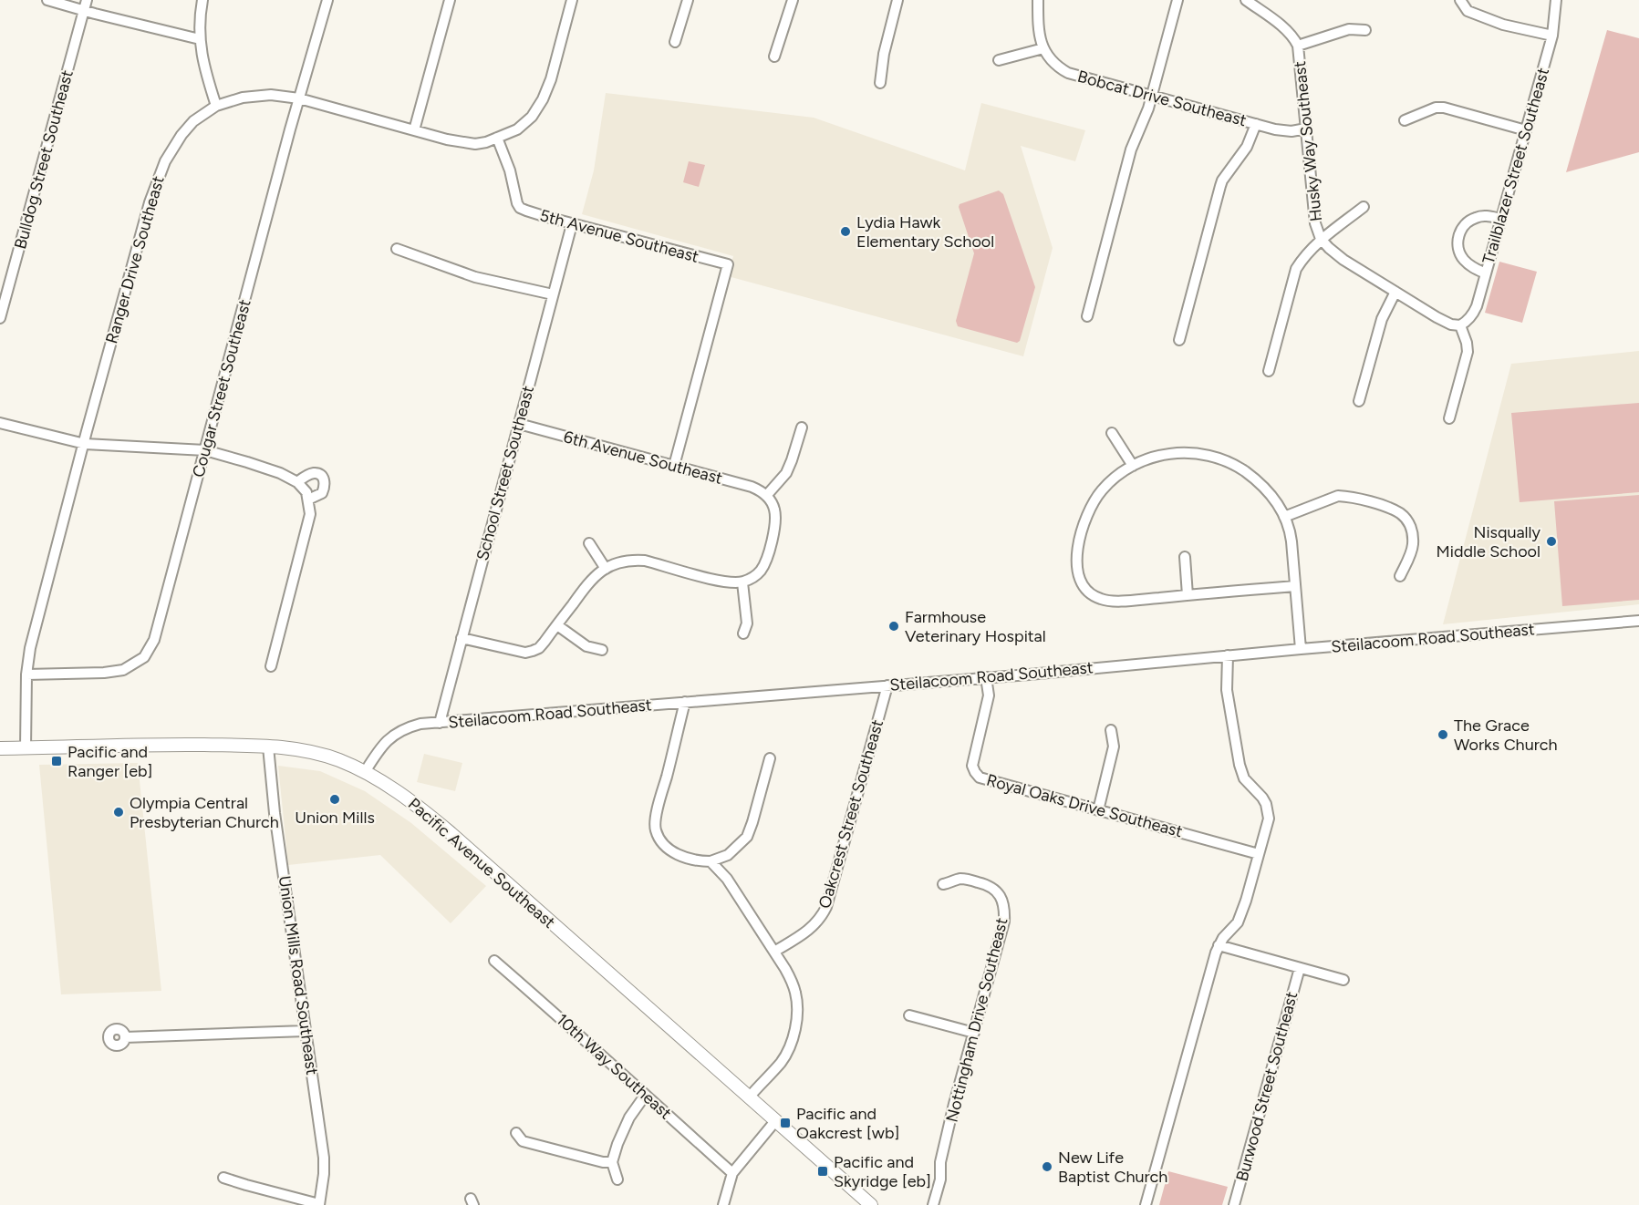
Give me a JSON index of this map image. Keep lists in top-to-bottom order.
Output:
{
  "streets": {
    "main road": ["Pacific Avenue Southeast"],
    "street": [
      "Bobcat Drive Southeast",
      "Husky Way Southeast",
      "Bulldog Street Southeast",
      "Trailblazer Street Southeast",
      "5th Avenue Southeast",
      "Ranger Drive Southeast",
      "Cougar Street Southeast",
      "6th Avenue Southeast",
      "School Street Southeast",
      "Steilacoom Road Southeast",
      "Royal Oaks Drive Southeast",
      "Oakcrest Street Southeast",
      "Union Mills Road Southeast",
      "Nottingham Drive Southeast",
      "10th Way Southeast",
      "Burwood Street Southeast"
    ]
  },
  "crossings": [
    ["Bobcat Drive Southeast", "Husky Way Southeast"],
    ["Husky Way Southeast", "Trailblazer Street Southeast"],
    ["5th Avenue Southeast", "Ranger Drive Southeast"],
    ["5th Avenue Southeast", "6th Avenue Southeast"],
    ["5th Avenue Southeast", "School Street Southeast"],
    ["Ranger Drive Southeast", "Cougar Street Southeast"],
    ["Ranger Drive Southeast", "Pacific Avenue Southeast"],
    ["6th Avenue Southeast", "School Street Southeast"],
    ["School Street Southeast", "Steilacoom Road Southeast"],
    ["Steilacoom Road Southeast", "Royal Oaks Drive Southeast"],
    ["Steilacoom Road Southeast", "Oakcrest Street Southeast"],
    ["Steilacoom Road Southeast", "Pacific Avenue Southeast"],
    ["Pacific Avenue Southeast", "Union Mills Road Southeast"]
  ],
  "places": {
    "other": [
      "Lydia Hawk Elementary School",
      "Nisqually Middle School",
      "Farmhouse Veterinary Hospital",
      "The Grace Works Church",
      "Union Mills",
      "Olympia Central Presbyterian Church",
      "New Life Baptist Church"
    ],
    "transit": ["Pacific and Ranger [eb]", "Pacific and Oakcrest [wb]", "Pacific and Skyridge [eb]"]
  }
}
